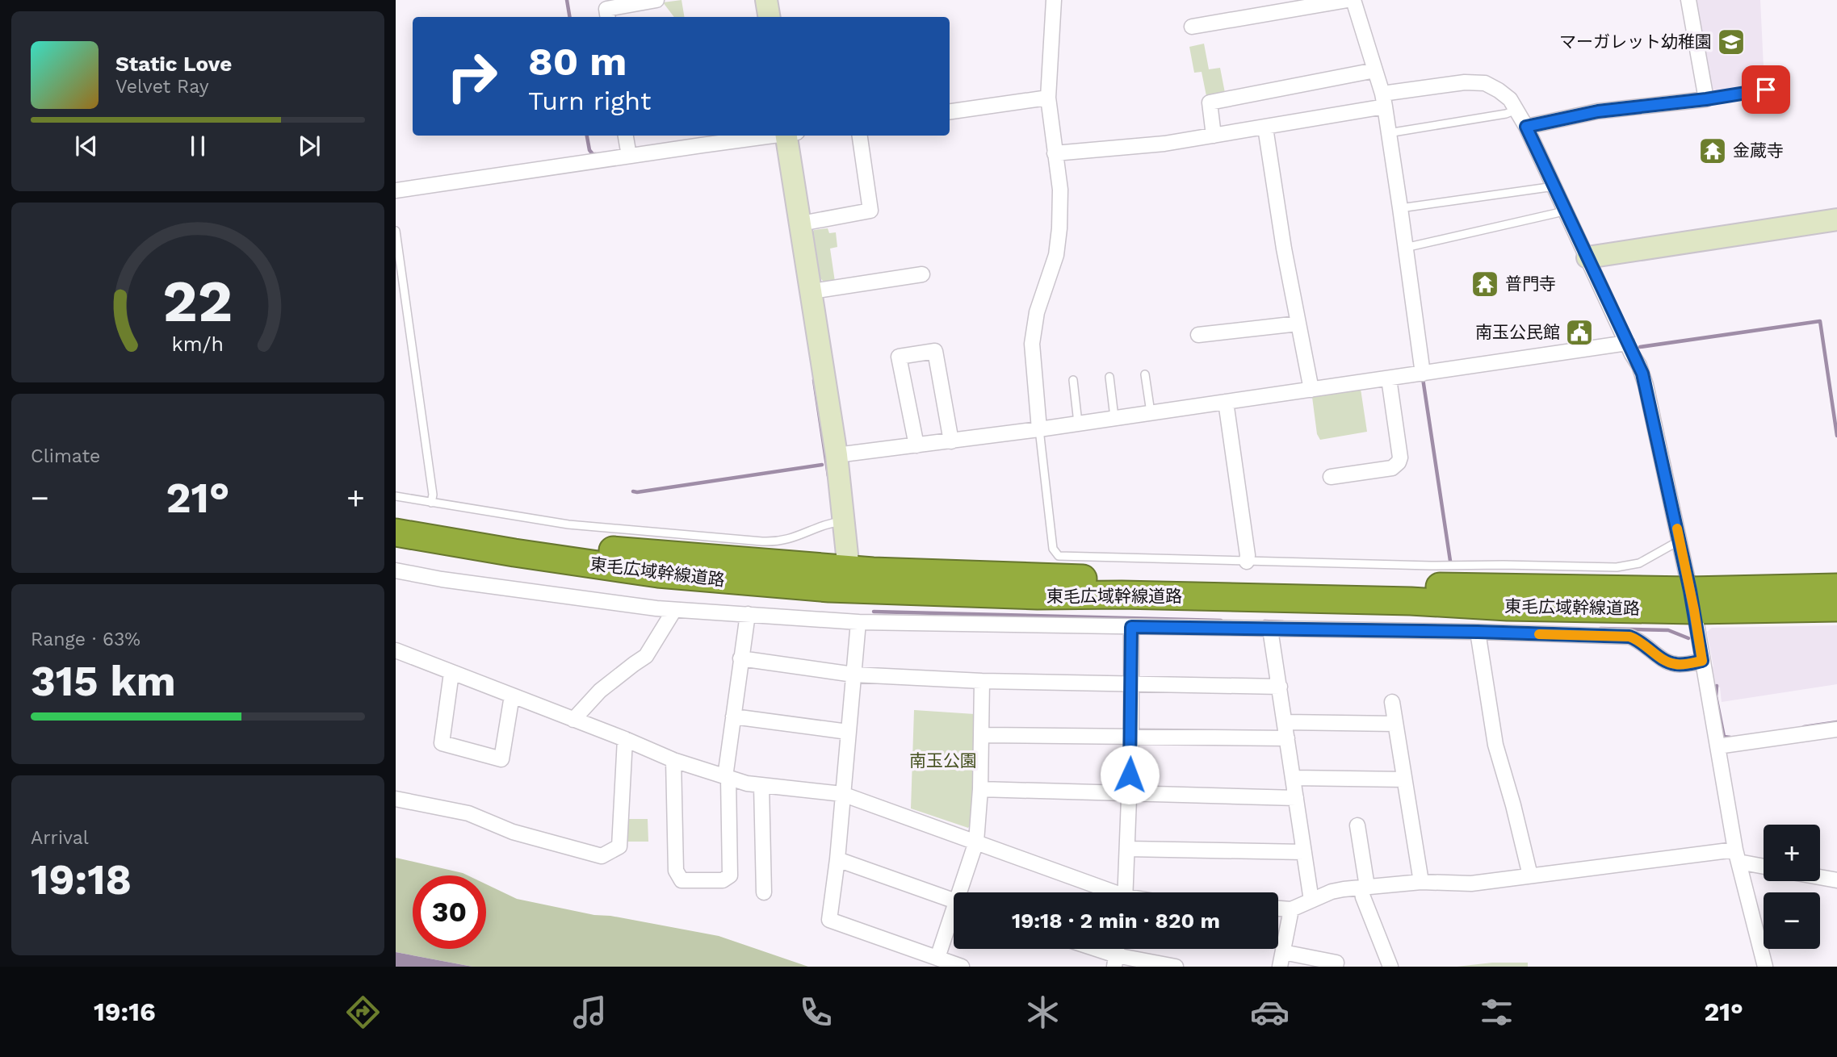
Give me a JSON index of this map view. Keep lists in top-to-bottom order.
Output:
{
  "streets": {
    "highway": ["東毛広域幹線道路"]
  },
  "parks": ["南玉公園"],
  "places": {
    "school or university": ["マーガレット幼稚園"],
    "temple": ["金蔵寺", "普門寺"],
    "public building": ["南玉公民館"]
  },
  "page": {
    "turn": ["80 m", "Turn right"],
    "song": ["Static Love", "Velvet Ray"],
    "tile": [
      "Climate",
      ["Range · 63%", "315 km"],
      ["Arrival", "19:18"]
    ],
    "heat": ["−", "21°", "+"],
    "map_buttons": ["+", "−"],
    "limit": "30",
    "trip": "19:18 · 2 min · 820 m",
    "tabs": ["19:16", "21°"],
    "gauge": ["22", "km/h"]
  }
}
